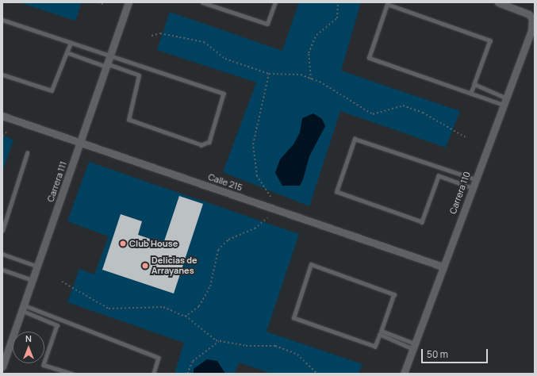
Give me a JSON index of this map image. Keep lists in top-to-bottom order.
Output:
{
  "streets": {
    "street": ["Carrera 111", "Calle 215", "Carrera 110"]
  },
  "crossings": [
    ["Carrera 111", "Calle 215"],
    ["Calle 215", "Carrera 110"]
  ],
  "places": ["Club House", "Delicias de Arrayanes"],
  "scale_bar": "50 m",
  "north": "top"
}
